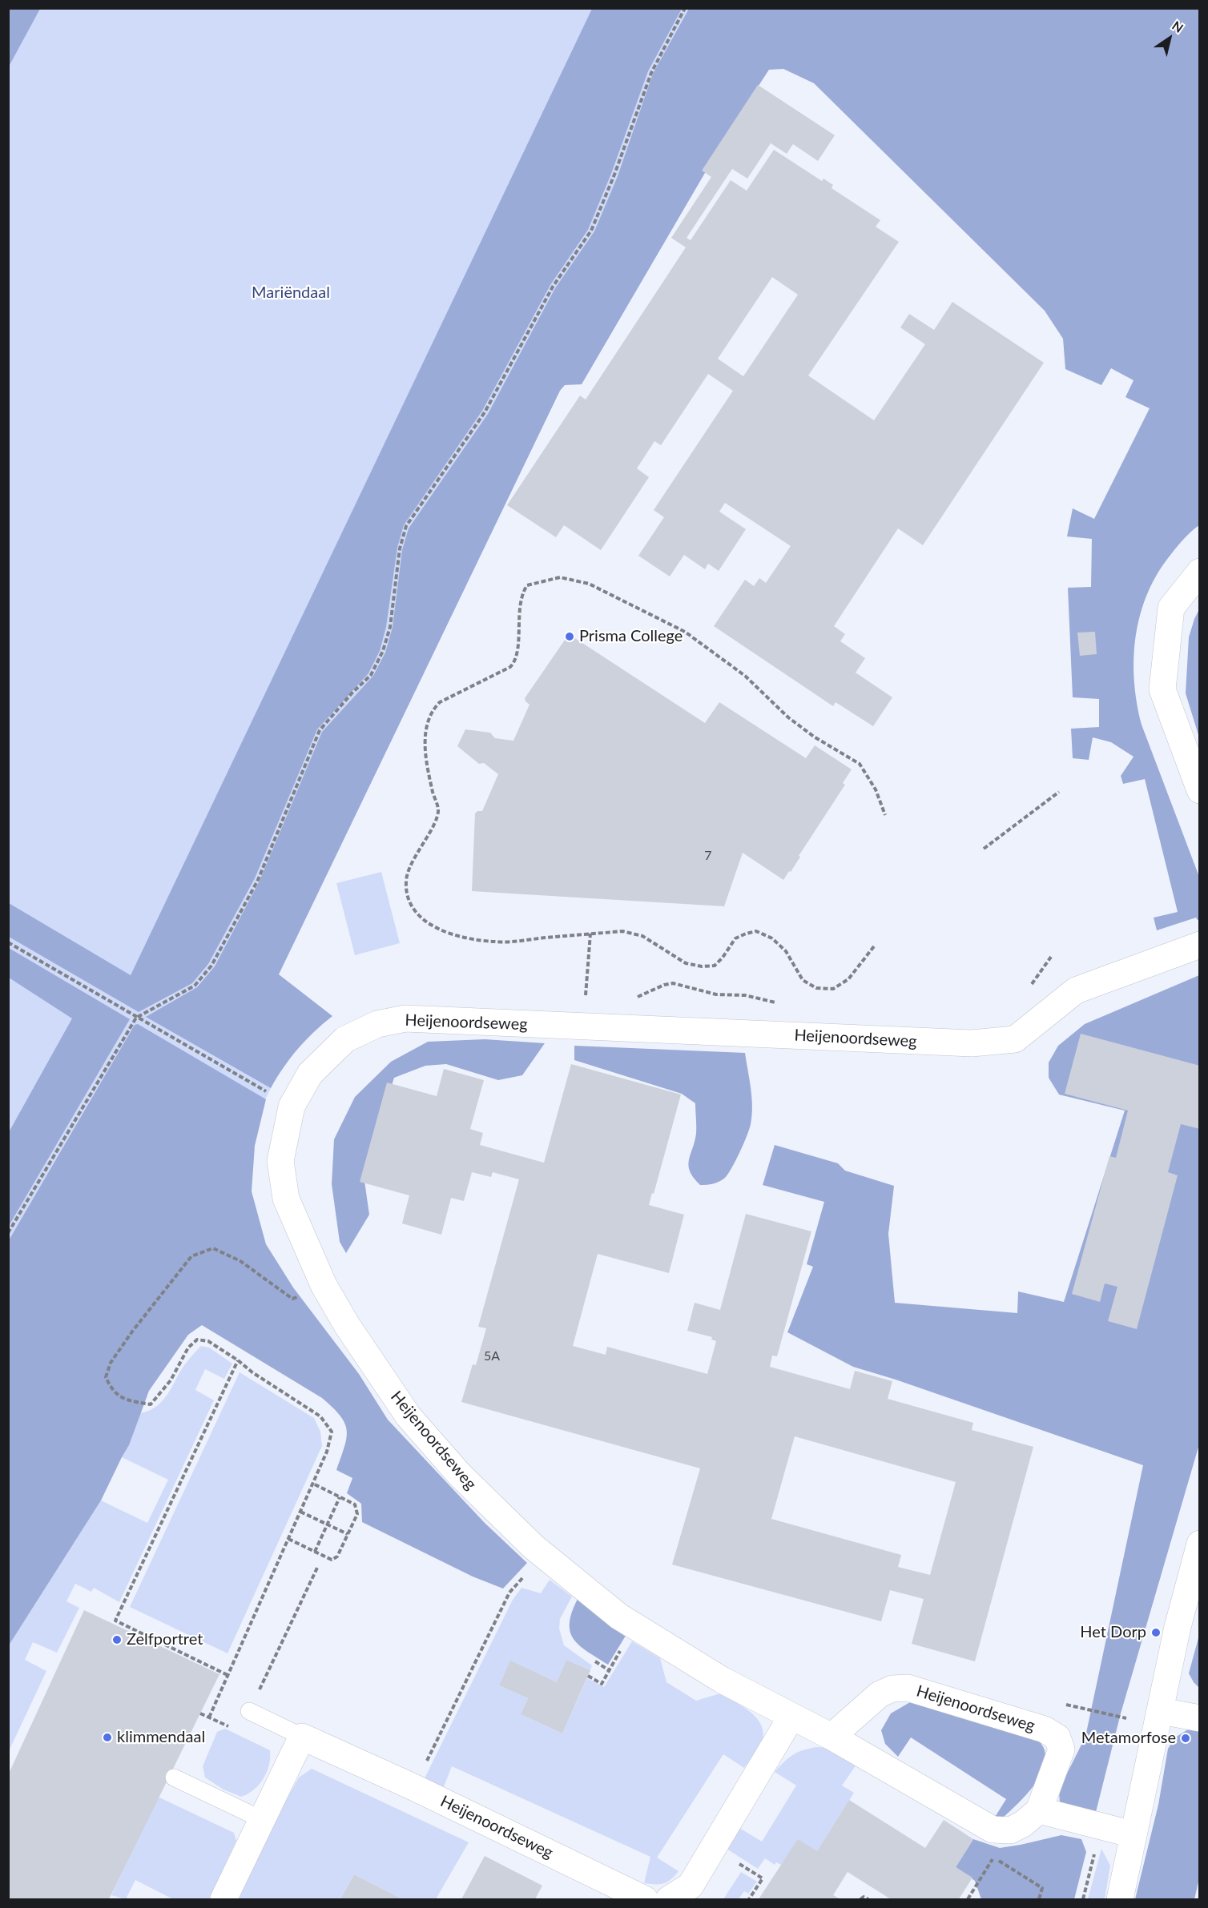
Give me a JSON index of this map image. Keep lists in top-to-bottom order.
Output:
{
  "streets": {
    "street": ["Heijenoordseweg"]
  },
  "parks": ["Mariëndaal"],
  "places": [
    "Prisma College",
    "Het Dorp",
    "Zelfportret",
    "klimmendaal",
    "Metamorfose"
  ],
  "house_numbers": ["7", "5A"],
  "north": "top right"
}
